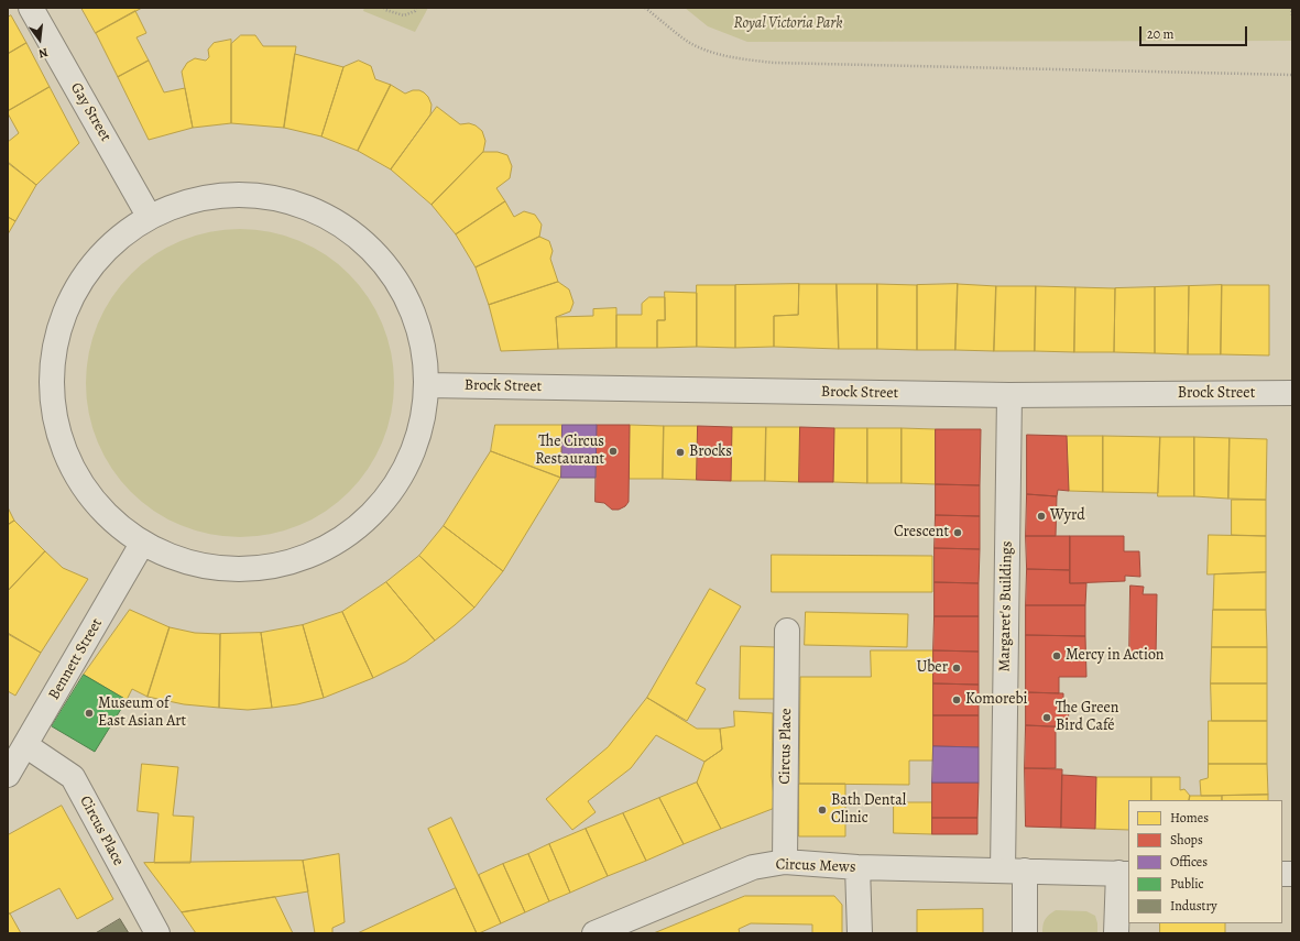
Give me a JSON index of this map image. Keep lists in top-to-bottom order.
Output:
{
  "streets": {
    "street": [
      "Gay Street",
      "Brock Street",
      "Margaret's Buildings",
      "Bennett Street",
      "Circus Place",
      "Circus Mews"
    ]
  },
  "crossings": [
    ["Brock Street", "Margaret's Buildings"],
    ["Margaret's Buildings", "Circus Mews"],
    ["Bennett Street", "Circus Place"],
    ["Circus Place", "Circus Mews"]
  ],
  "parks": ["Royal Victoria Park"],
  "places": [
    "The Circus Restaurant",
    "Brocks",
    "Wyrd",
    "Crescent",
    "Mercy in Action",
    "Uber",
    "Komorebi",
    "Museum of East Asian Art",
    "The Green Bird Café",
    "Bath Dental Clinic"
  ],
  "legend": [
    "Homes",
    "Shops",
    "Offices",
    "Public",
    "Industry"
  ],
  "scale_bar": "20 m",
  "north": "bottom"
}
